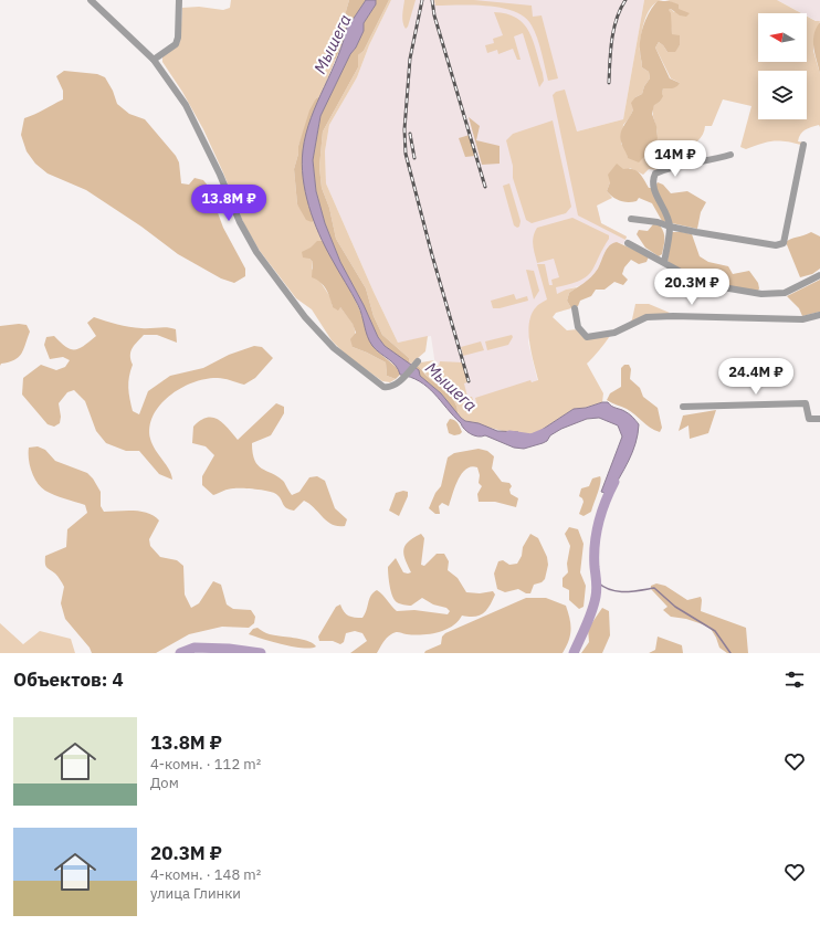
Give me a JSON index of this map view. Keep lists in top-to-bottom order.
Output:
{
  "water": ["Мышега"],
  "north": "left",
  "page": {
    "price": [
      "14M ₽",
      "13.8M ₽",
      "20.3M ₽",
      "24.4M ₽"
    ],
    "heading": "Объектов: 4",
    "list": [
      {
        "name": "13.8M ₽",
        "note": "4-комн. · 112 m² · Дом"
      },
      {
        "name": "20.3M ₽",
        "note": "4-комн. · 148 m² · улица Глинки"
      }
    ]
  }
}
